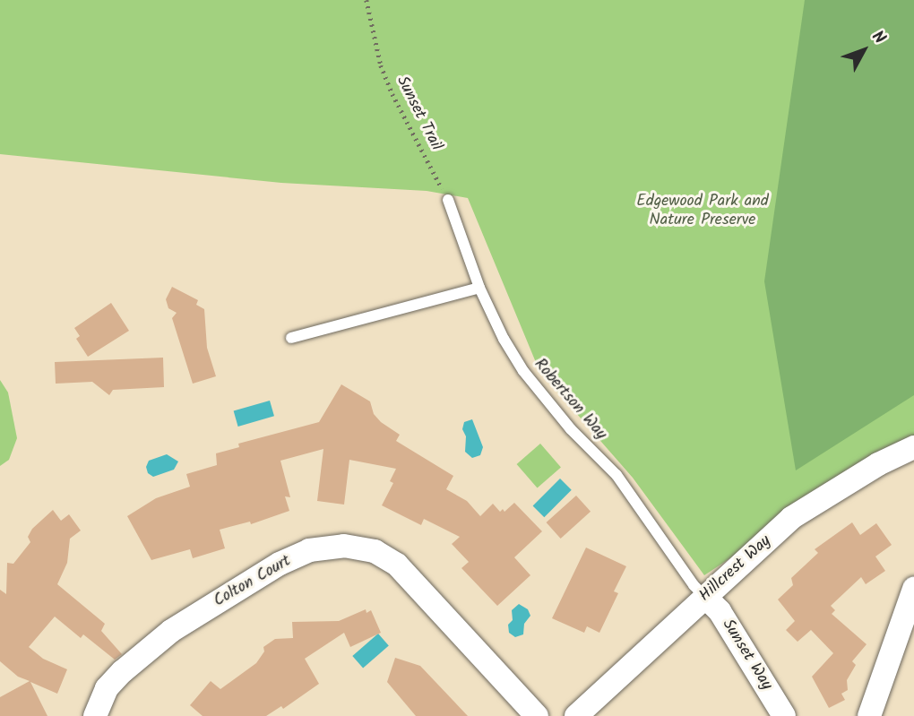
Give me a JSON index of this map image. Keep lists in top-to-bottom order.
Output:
{
  "streets": {
    "street": ["Hillcrest Way", "Colton Court", "Sunset Way"],
    "lane": ["Robertson Way"],
    "path": ["Sunset Trail"]
  },
  "crossings": [
    ["Sunset Trail", "Robertson Way"],
    ["Robertson Way", "Hillcrest Way"],
    ["Robertson Way", "Sunset Way"],
    ["Hillcrest Way", "Sunset Way"]
  ],
  "parks": ["Edgewood Park and Nature Preserve"],
  "north": "top right"
}
